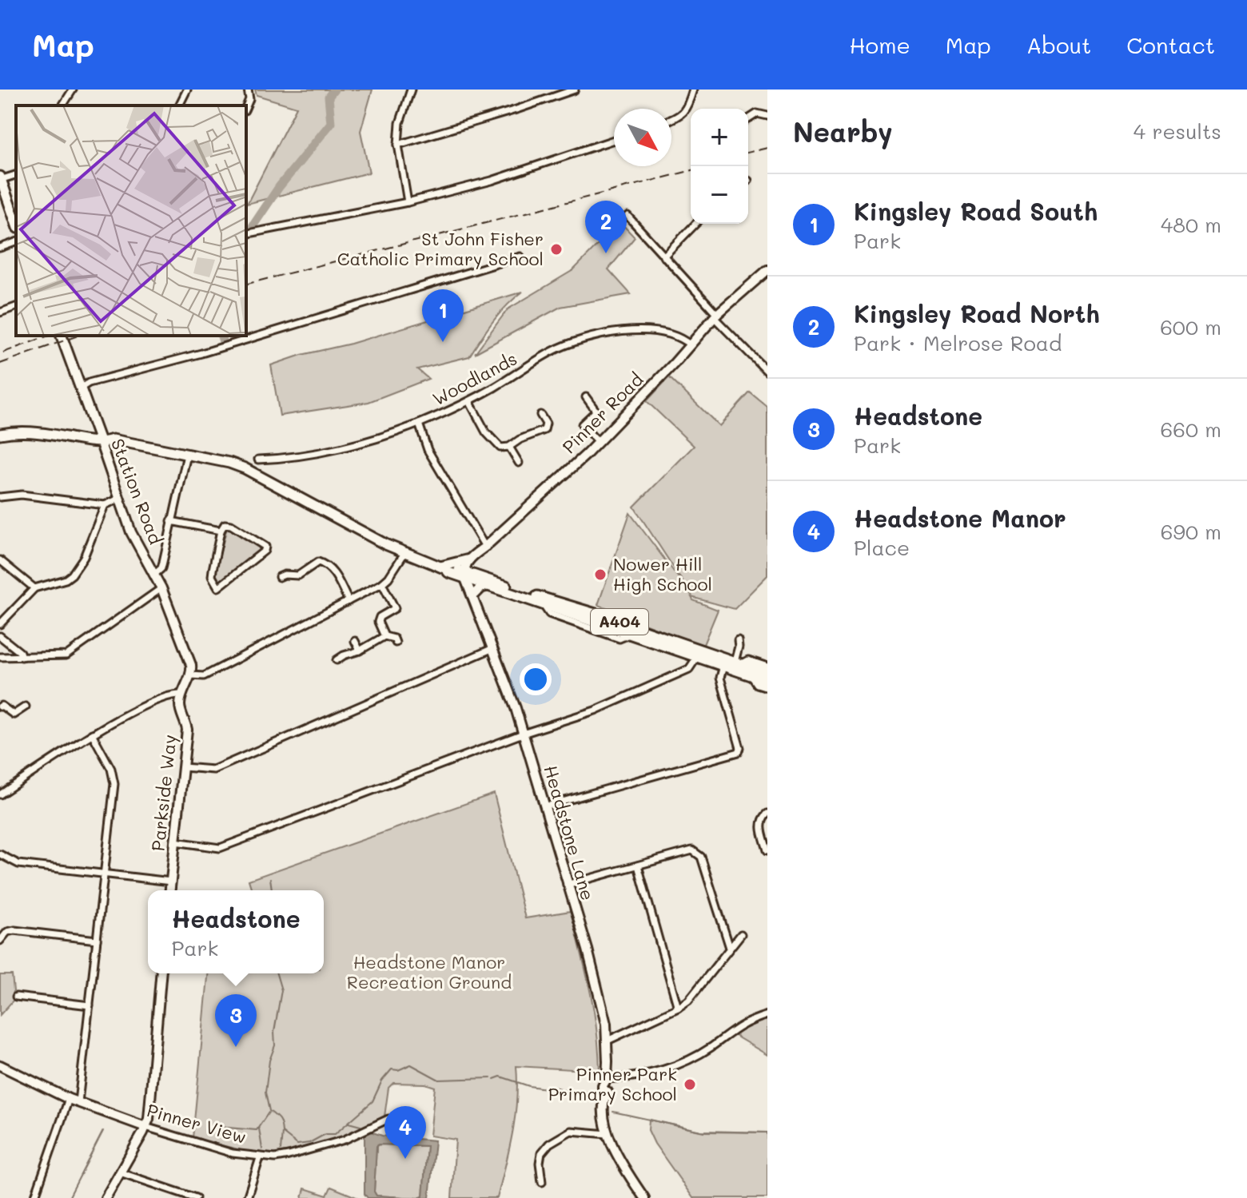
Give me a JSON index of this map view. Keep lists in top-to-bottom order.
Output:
{
  "streets": {
    "main road": ["Station Road", "A404"],
    "street": [
      "Woodlands",
      "Pinner Road",
      "Parkside Way",
      "Headstone Lane",
      "Pinner View"
    ]
  },
  "crossings": [
    ["Woodlands", "Pinner Road"],
    ["Station Road", "A404"],
    ["A404", "Headstone Lane"]
  ],
  "parks": ["Headstone Manor Recreation Ground"],
  "places": ["St John Fisher Catholic Primary School", "Nower Hill High School", "Pinner Park Primary School"],
  "north": "bottom right",
  "page": {
    "header": "Map",
    "nav": [
      "Home",
      "Map",
      "About",
      "Contact"
    ],
    "heading": ["Nearby", "4 results"],
    "map_buttons": ["+", "−"],
    "list": [
      {
        "mark": "1",
        "name": "Kingsley Road South",
        "note": "Park",
        "value": "480 m"
      },
      {
        "mark": "2",
        "name": "Kingsley Road North",
        "note": "Park · Melrose Road",
        "value": "600 m"
      },
      {
        "mark": "3",
        "name": "Headstone",
        "note": "Park",
        "value": "660 m"
      },
      {
        "mark": "4",
        "name": "Headstone Manor",
        "note": "Place",
        "value": "690 m"
      }
    ],
    "pins": [
      "2",
      "1",
      "3",
      "4"
    ],
    "popup": ["Headstone", "Park"]
  }
}
